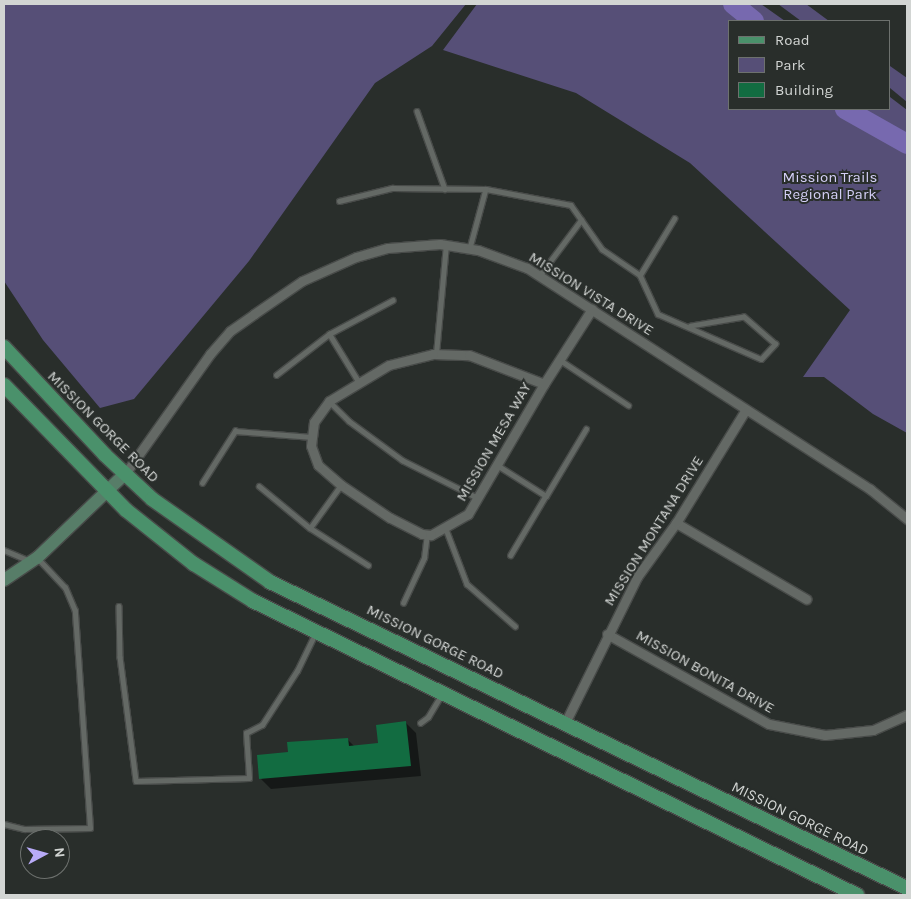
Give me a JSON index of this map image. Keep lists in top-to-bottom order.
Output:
{
  "streets": {
    "main road": ["MISSION GORGE ROAD"],
    "street": [
      "MISSION VISTA DRIVE",
      "MISSION MESA WAY",
      "MISSION MONTANA DRIVE",
      "MISSION BONITA DRIVE"
    ]
  },
  "crossings": [
    ["MISSION VISTA DRIVE", "MISSION GORGE ROAD"],
    ["MISSION VISTA DRIVE", "MISSION MESA WAY"],
    ["MISSION VISTA DRIVE", "MISSION MONTANA DRIVE"],
    ["MISSION GORGE ROAD", "MISSION MONTANA DRIVE"],
    ["MISSION MONTANA DRIVE", "MISSION BONITA DRIVE"]
  ],
  "parks": ["Mission Trails Regional Park"],
  "legend": ["Road", "Park", "Building"],
  "north": "right"
}
